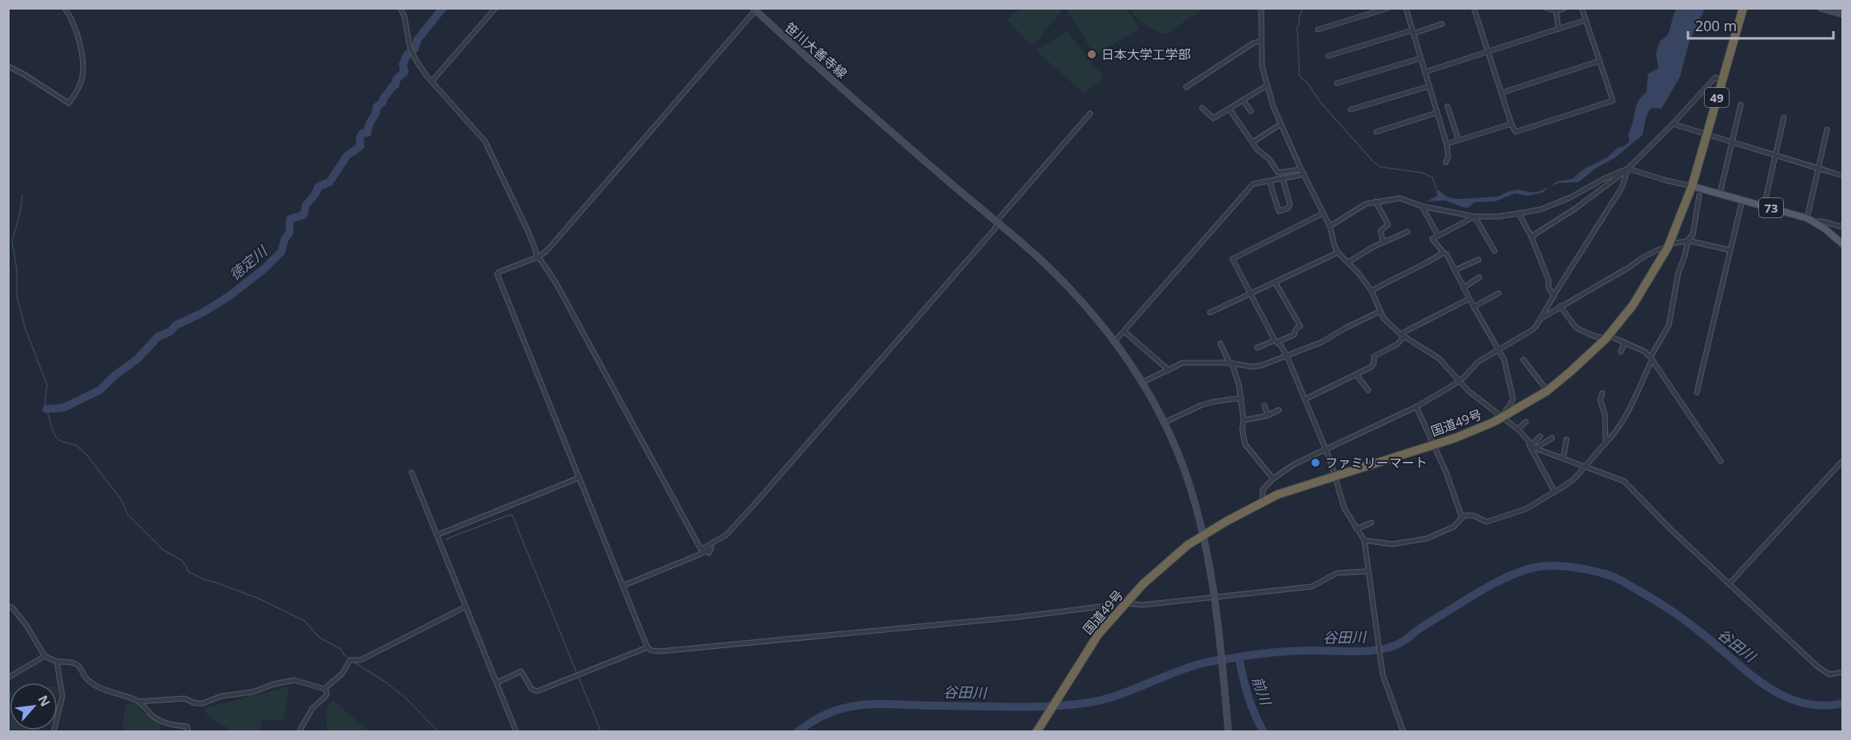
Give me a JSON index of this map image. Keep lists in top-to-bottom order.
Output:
{
  "streets": {
    "highway": ["49", "国道49号"],
    "main road": ["73"],
    "street": ["笹川大善寺線"]
  },
  "crossings": [
    ["笹川大善寺線", "国道49号"],
    ["73", "国道49号"]
  ],
  "water": ["徳定川", "谷田川", "前川"],
  "places": ["日本大学工学部", "ファミリーマート"],
  "scale_bar": "200 m",
  "north": "top right"
}
